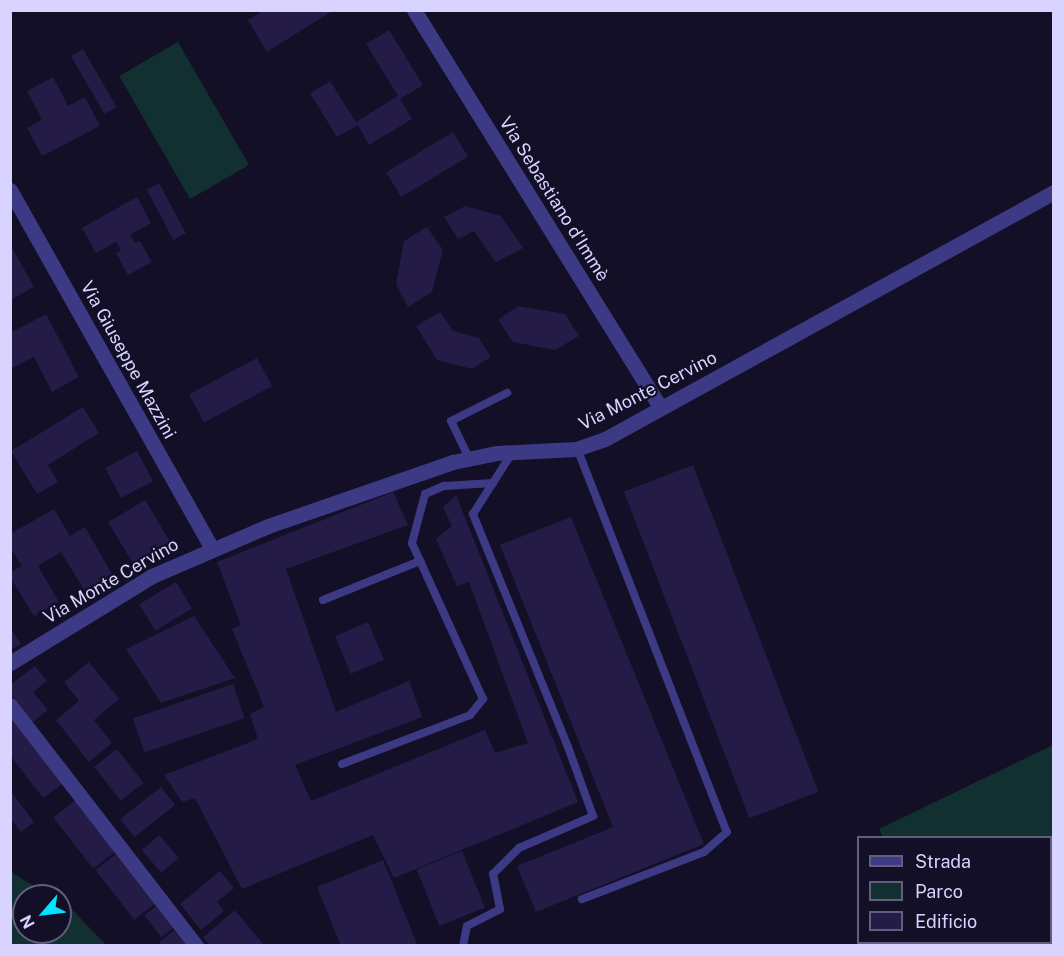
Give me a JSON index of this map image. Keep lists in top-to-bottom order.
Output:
{
  "streets": {
    "street": ["Via Sebastiano d'Immè", "Via Giuseppe Mazzini", "Via Monte Cervino"]
  },
  "crossings": [
    ["Via Sebastiano d'Immè", "Via Monte Cervino"],
    ["Via Giuseppe Mazzini", "Via Monte Cervino"]
  ],
  "legend": ["Strada", "Parco", "Edificio"],
  "north": "bottom left"
}
